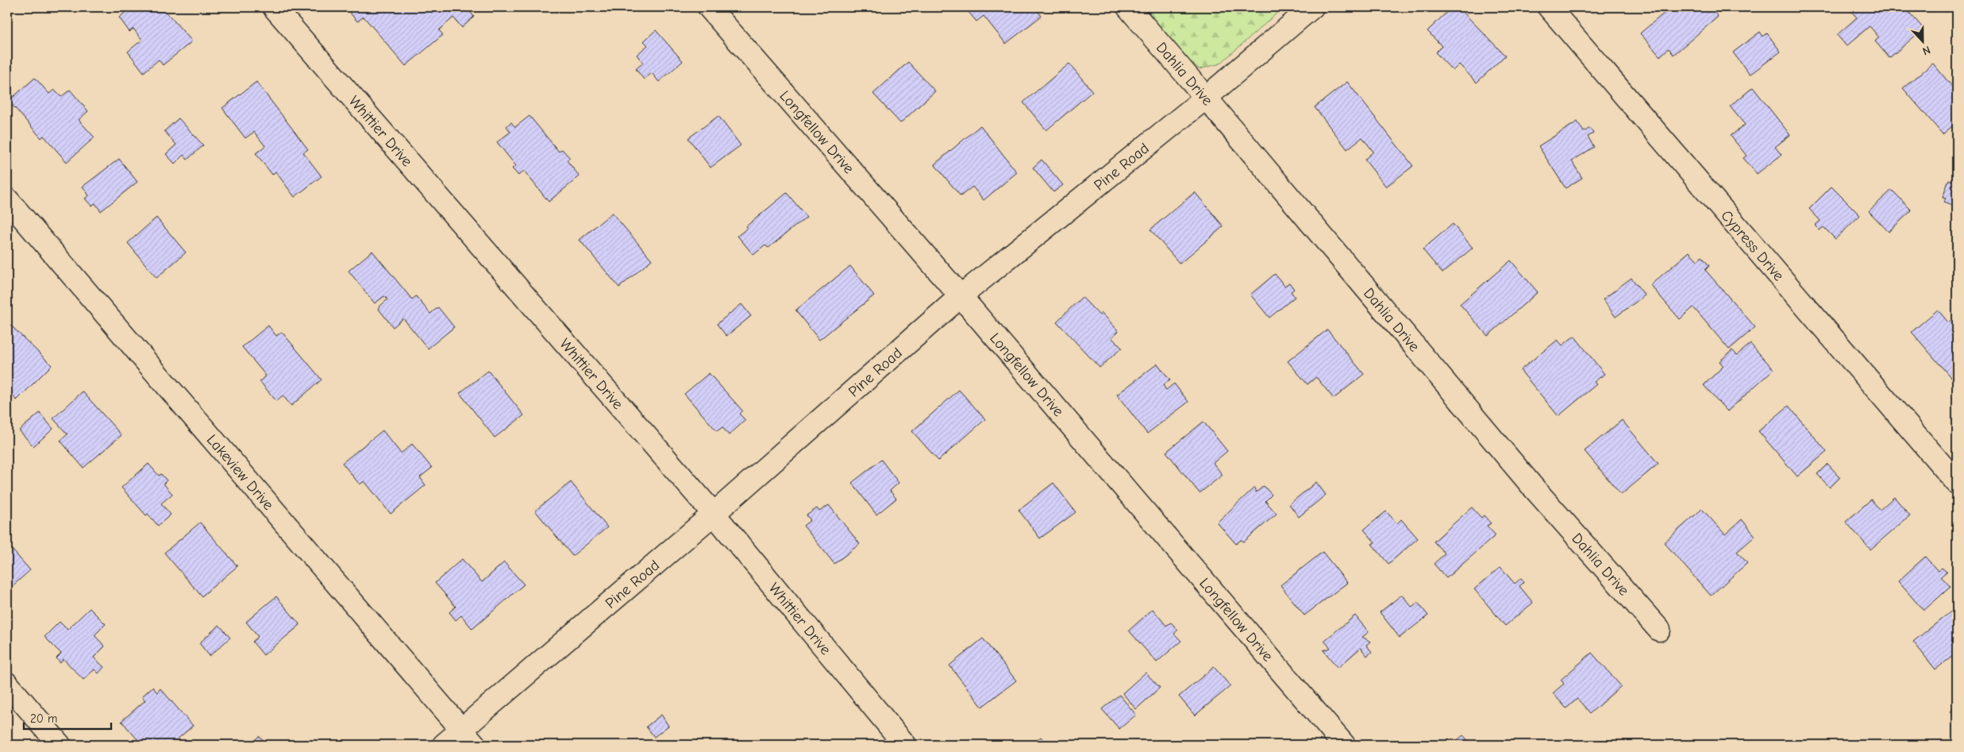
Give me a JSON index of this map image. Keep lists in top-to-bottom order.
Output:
{
  "streets": {
    "street": [
      "Dahlia Drive",
      "Whittier Drive",
      "Longfellow Drive",
      "Pine Road",
      "Cypress Drive",
      "Lakeview Drive"
    ]
  },
  "crossings": [
    ["Dahlia Drive", "Pine Road"],
    ["Whittier Drive", "Pine Road"],
    ["Longfellow Drive", "Pine Road"],
    ["Pine Road", "Lakeview Drive"]
  ],
  "scale_bar": "20 m",
  "north": "bottom"
}
